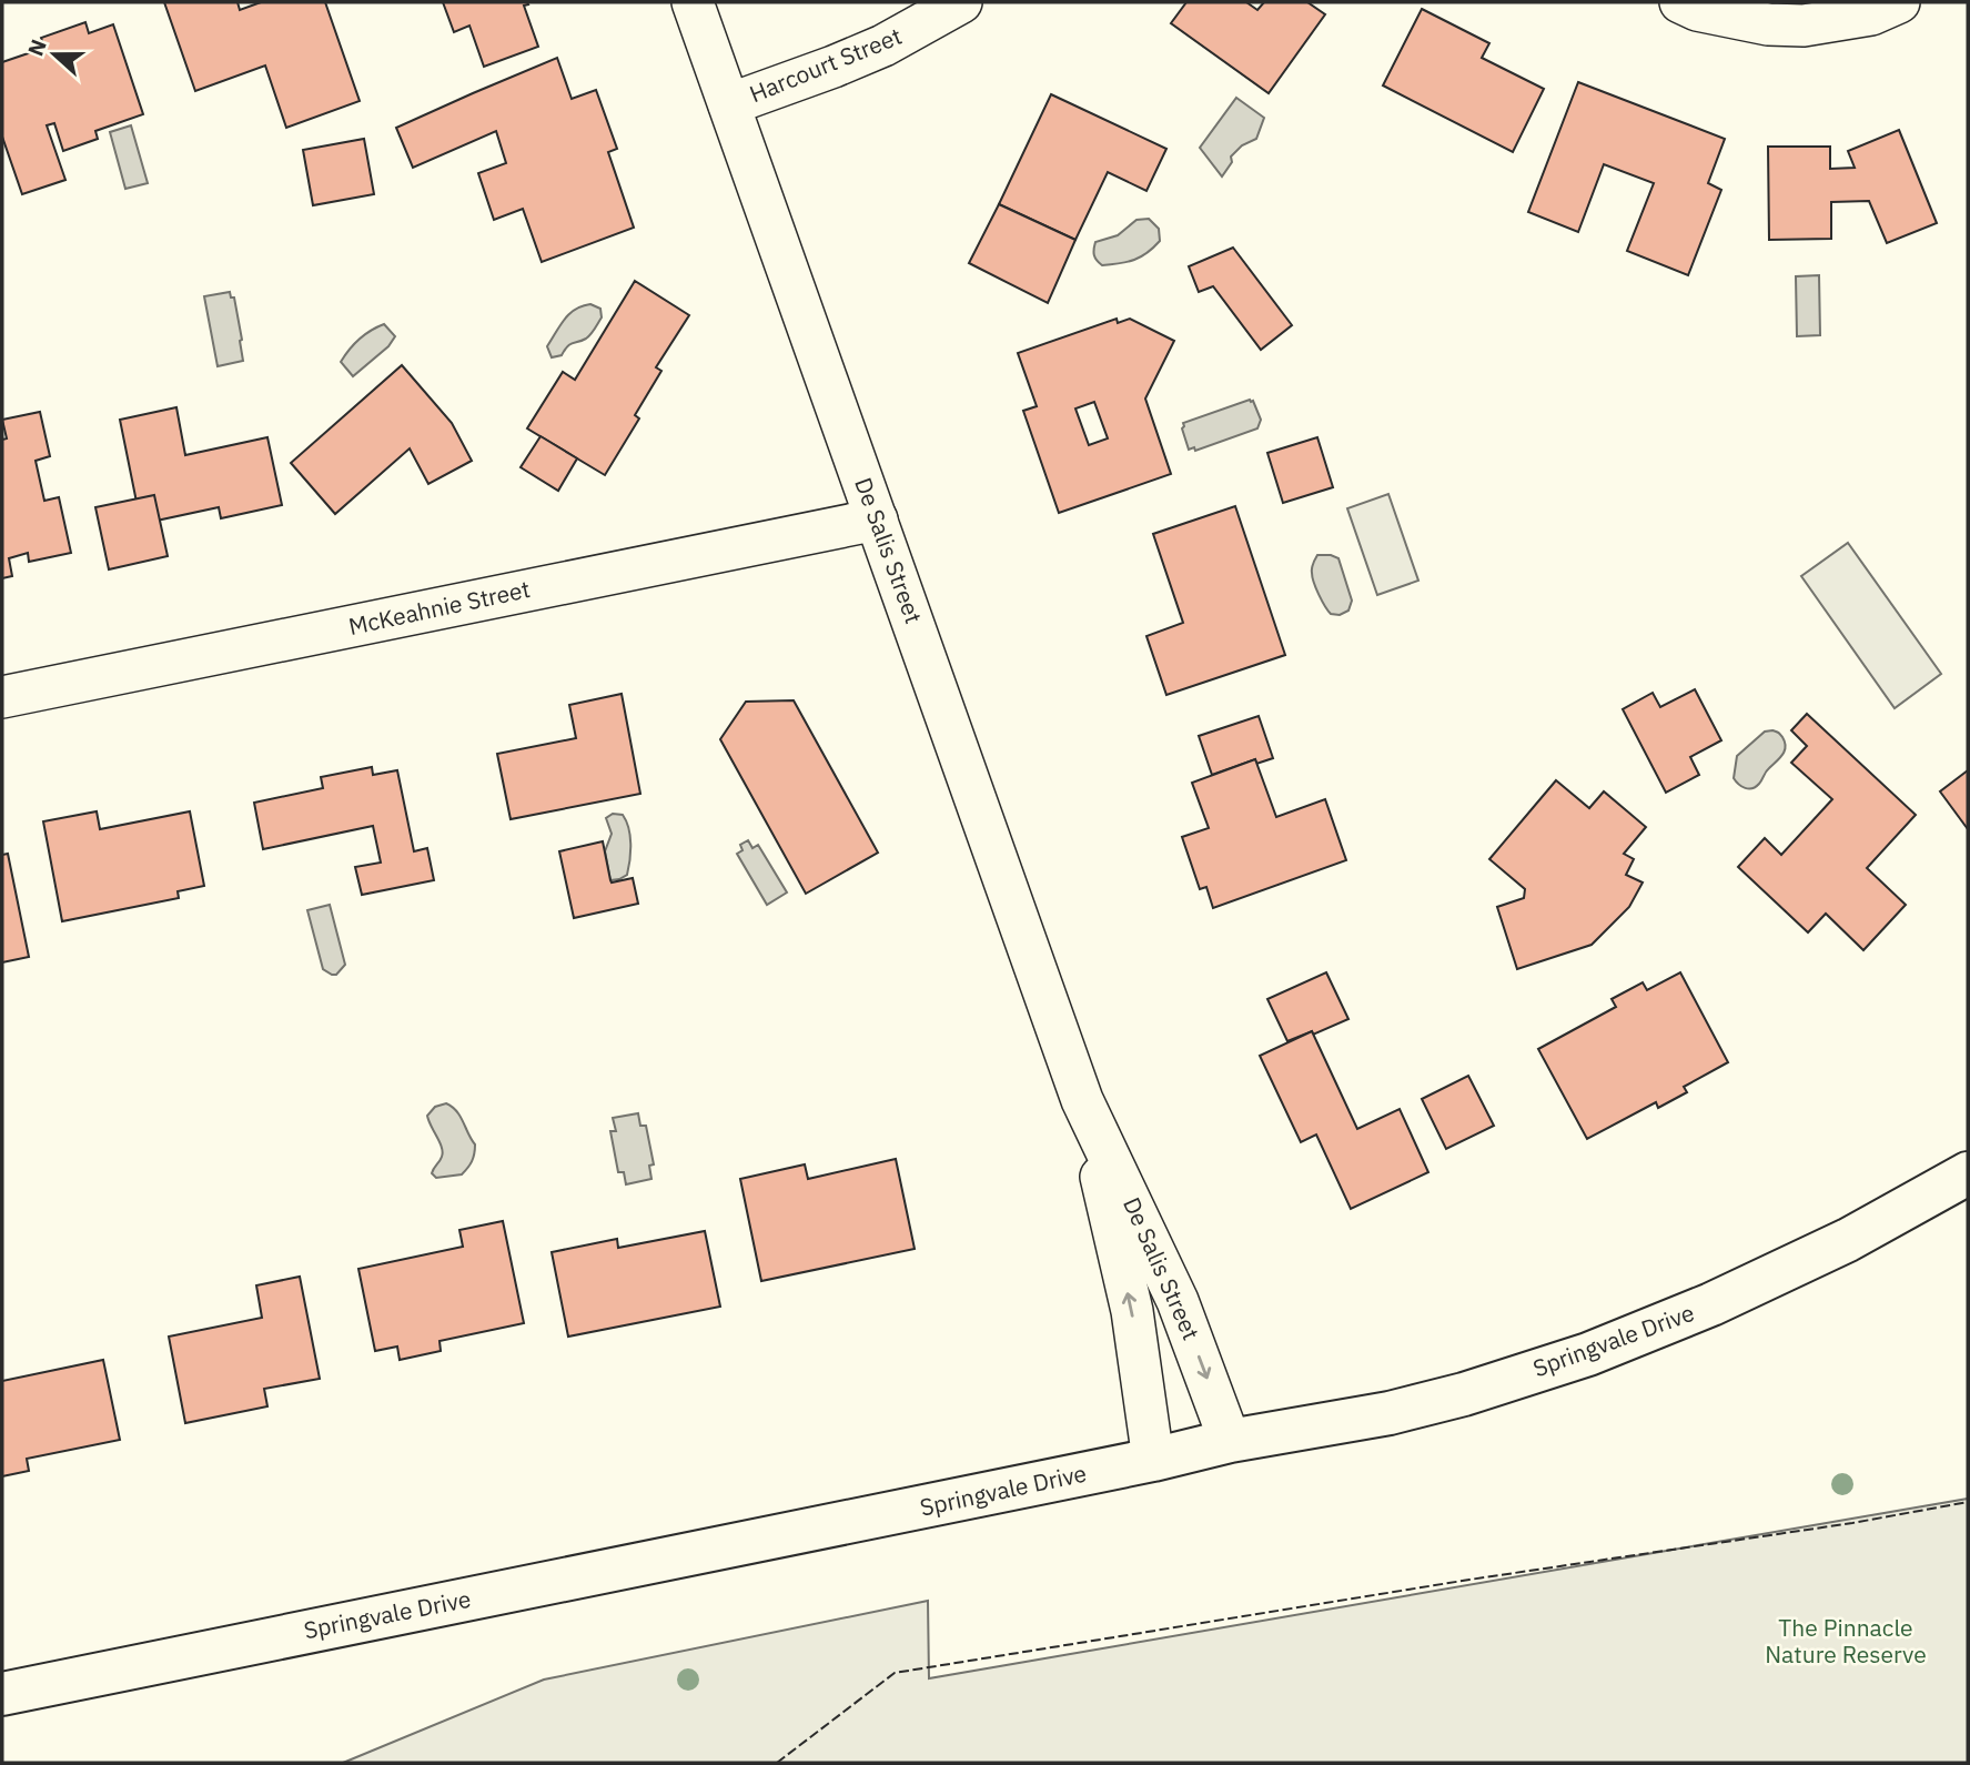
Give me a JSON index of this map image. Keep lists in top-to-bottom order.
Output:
{
  "streets": {
    "main road": ["Springvale Drive"],
    "street": ["Harcourt Street", "De Salis Street", "McKeahnie Street"]
  },
  "crossings": [
    ["Harcourt Street", "De Salis Street"],
    ["De Salis Street", "McKeahnie Street"],
    ["De Salis Street", "Springvale Drive"]
  ],
  "parks": ["The Pinnacle Nature Reserve"],
  "north": "left"
}
